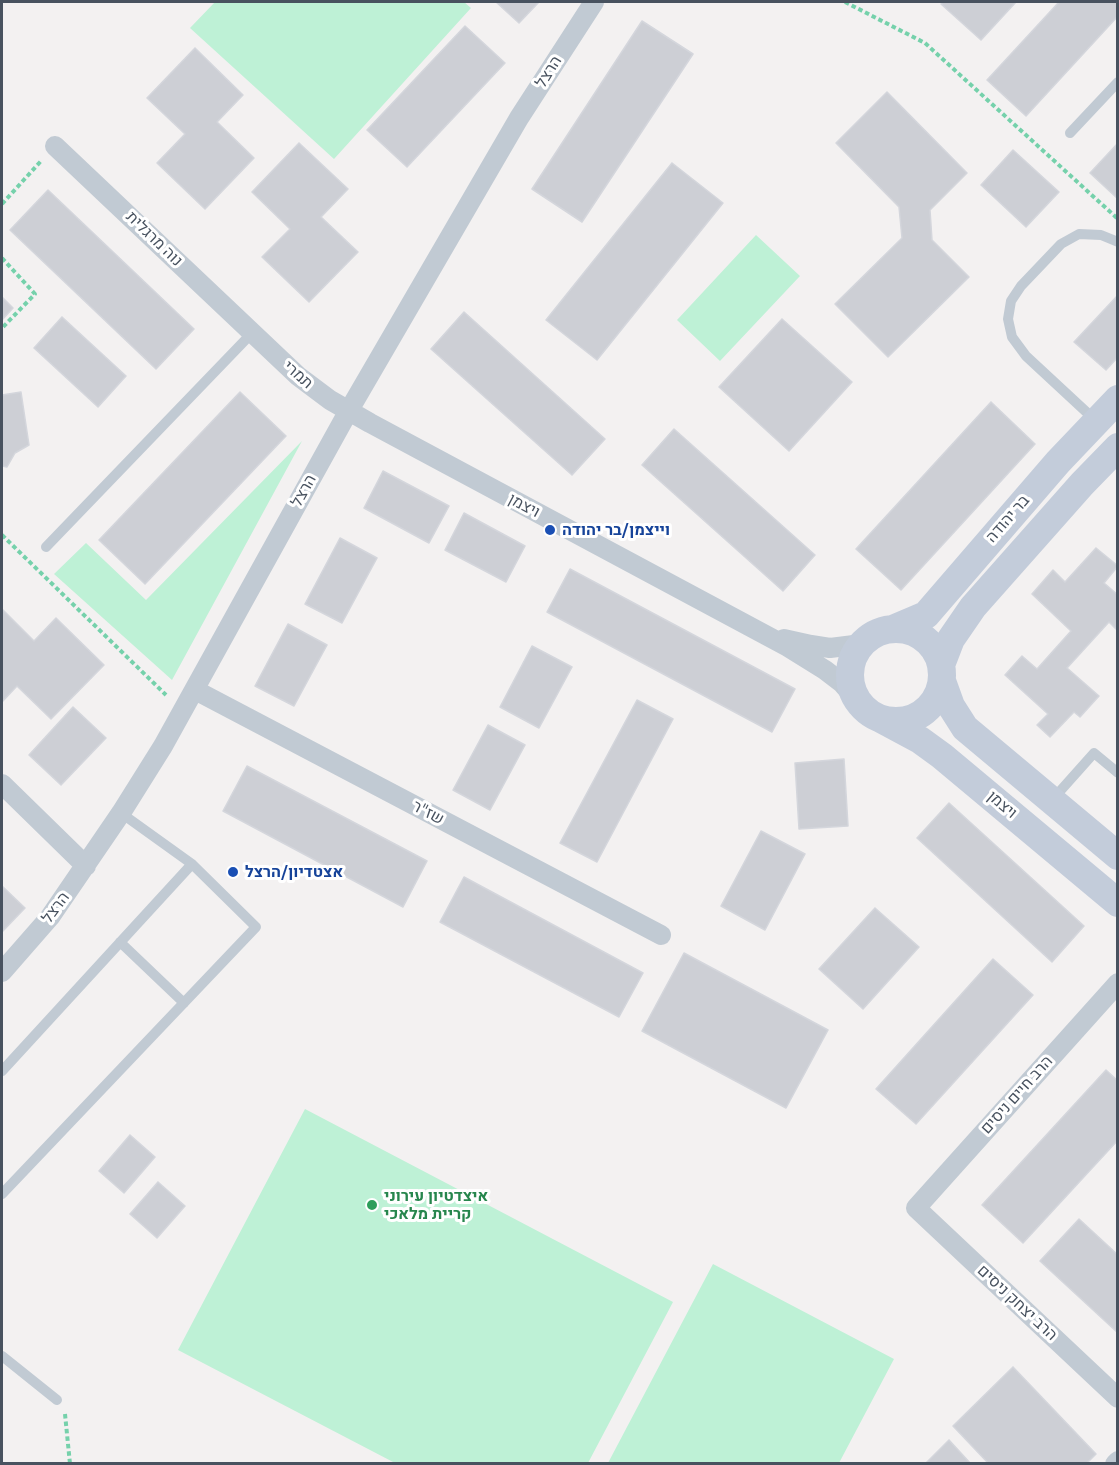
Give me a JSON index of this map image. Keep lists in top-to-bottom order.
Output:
{
  "streets": {
    "street": [
      "הרצל",
      "נוה מרגלית",
      "תמרי",
      "ויצמן",
      "בר יהודה",
      "שז\"ר",
      "הרב חיים ניסים",
      "הרב יצחק ניסים"
    ]
  },
  "crossings": [
    ["הרצל", "תמרי"],
    ["הרצל", "ויצמן"],
    ["הרצל", "שז\"ר"],
    ["נוה מרגלית", "תמרי"],
    ["תמרי", "ויצמן"],
    ["ויצמן", "בר יהודה"],
    ["הרב חיים ניסים", "הרב יצחק ניסים"]
  ],
  "places": ["וייצמן/בר יהודה", "אצטדיון/הרצל", "איצדטיון עירוני קריית מלאכי"]
}
